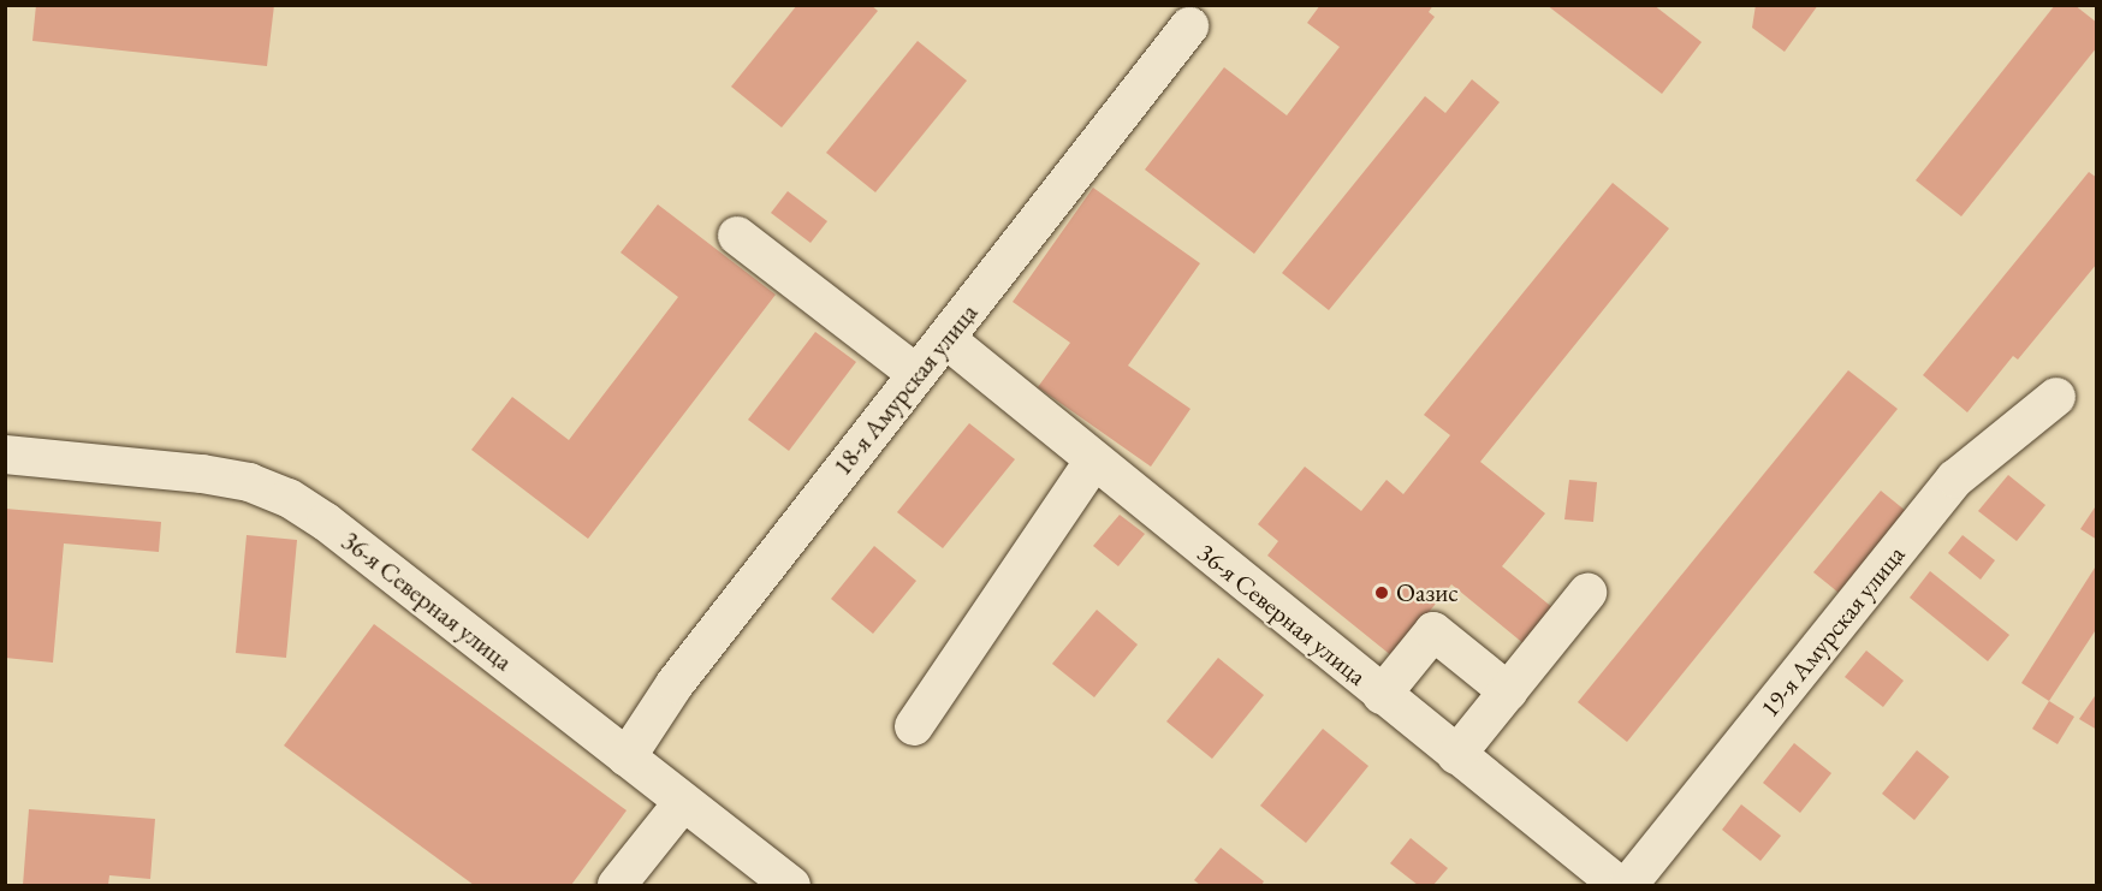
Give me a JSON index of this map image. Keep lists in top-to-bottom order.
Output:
{
  "streets": {
    "street": ["18-я Амурская улица", "36-я Северная улица", "19-я Амурская улица"]
  },
  "crossings": [
    ["18-я Амурская улица", "36-я Северная улица"]
  ],
  "places": ["Оазис"]
}
